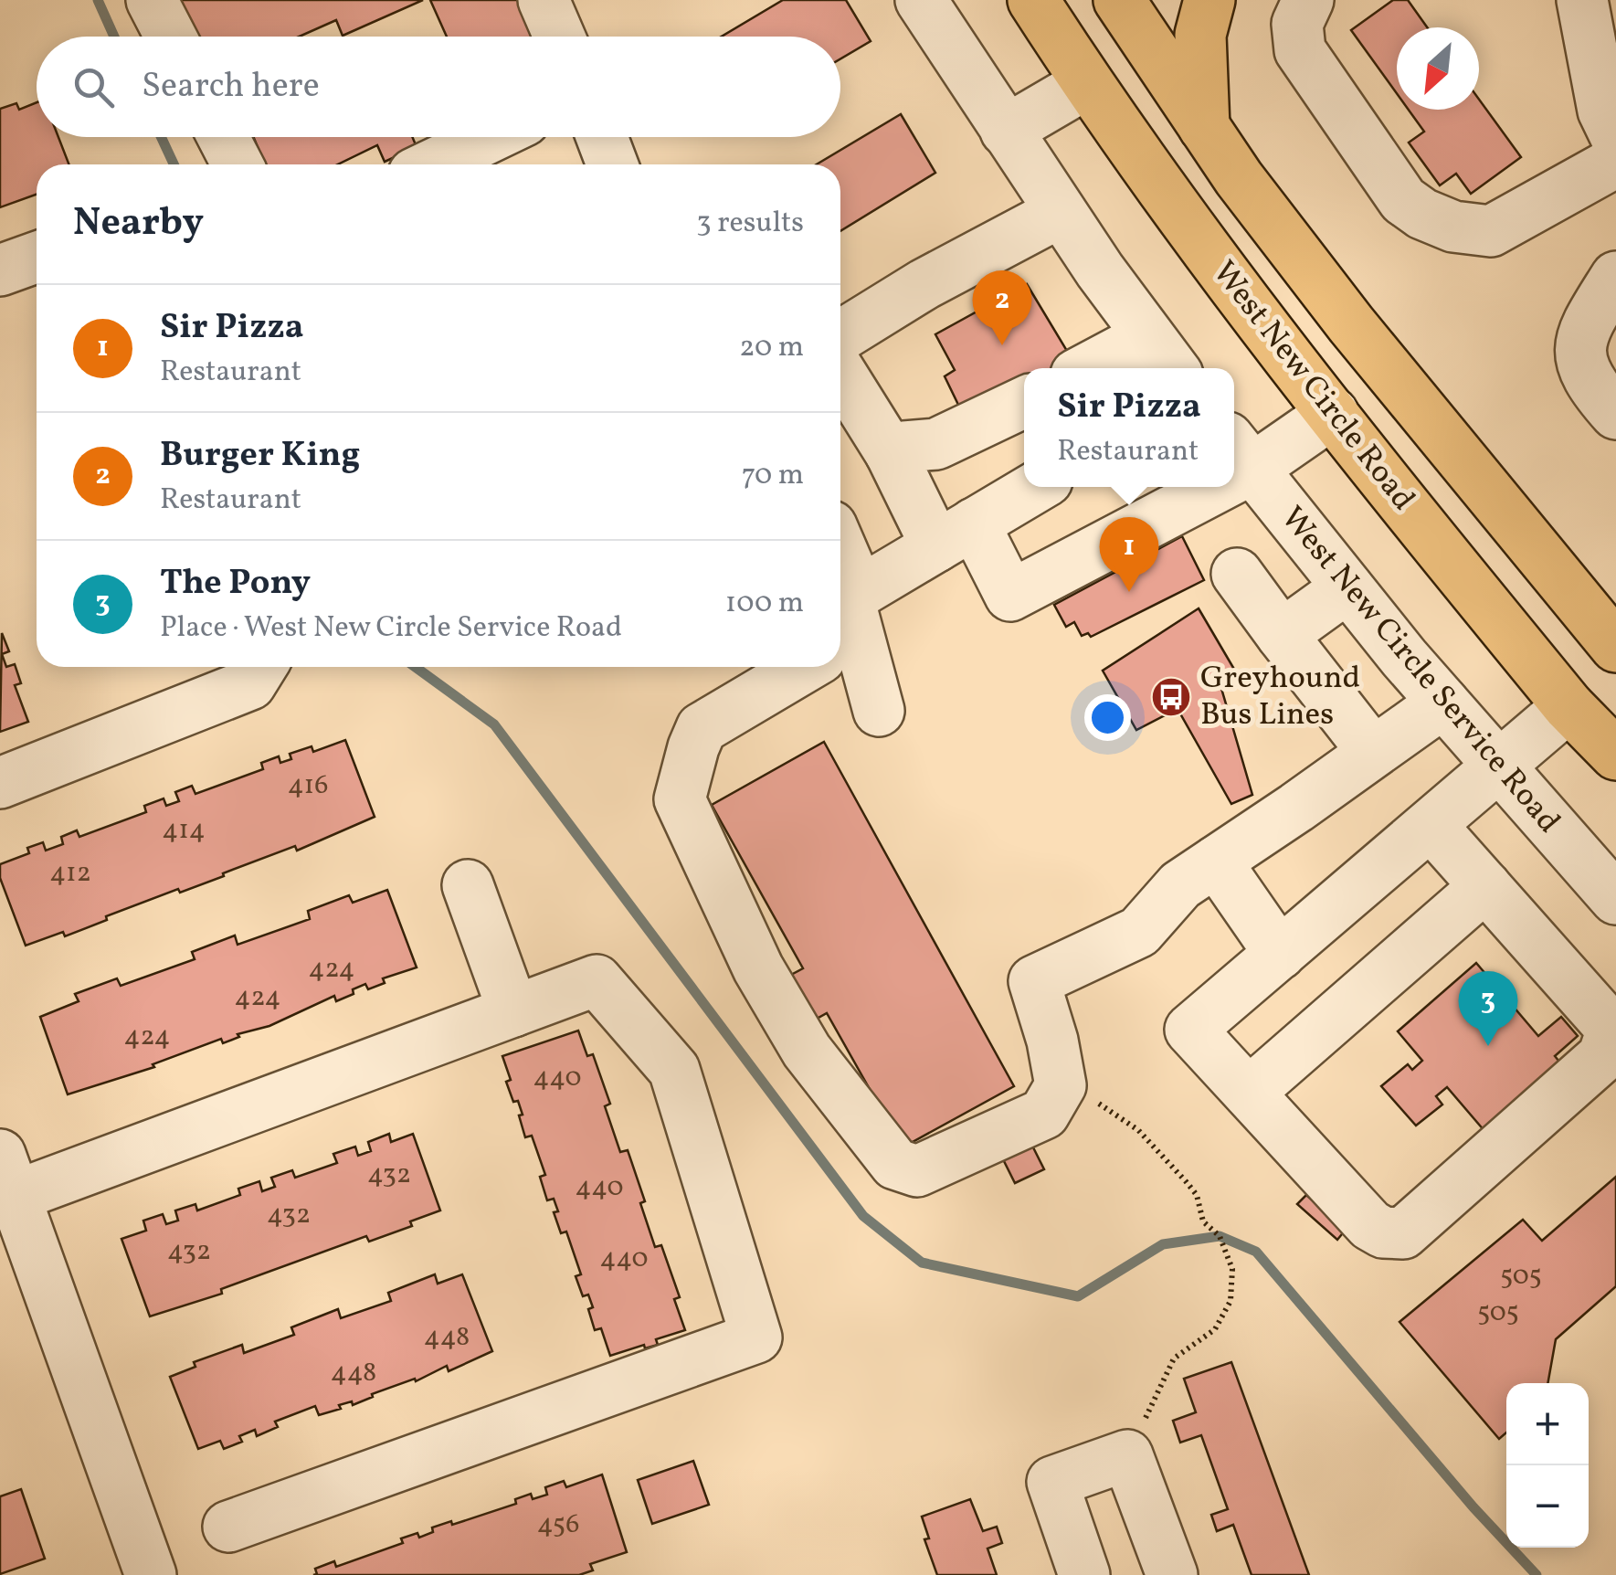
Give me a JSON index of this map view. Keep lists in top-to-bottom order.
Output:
{
  "streets": {
    "highway": ["West New Circle Road"],
    "street": ["West New Circle Service Road"]
  },
  "places": {
    "bus stop": ["Greyhound Bus Lines"]
  },
  "house_numbers": [
    "416",
    "414",
    "412",
    "424",
    "424",
    "424",
    "440",
    "432",
    "440",
    "432",
    "432",
    "440",
    "505",
    "505",
    "448",
    "448",
    "456"
  ],
  "north": "bottom left",
  "page": {
    "search": "Search here",
    "heading": ["Nearby", "3 results"],
    "pins": ["2", "1", "3"],
    "list": [
      {
        "mark": "1",
        "name": "Sir Pizza",
        "note": "Restaurant",
        "value": "20 m"
      },
      {
        "mark": "2",
        "name": "Burger King",
        "note": "Restaurant",
        "value": "70 m"
      },
      {
        "mark": "3",
        "name": "The Pony",
        "note": "Place · West New Circle Service Road",
        "value": "100 m"
      }
    ],
    "popup": ["Sir Pizza", "Restaurant"],
    "map_buttons": ["+", "−"]
  }
}
